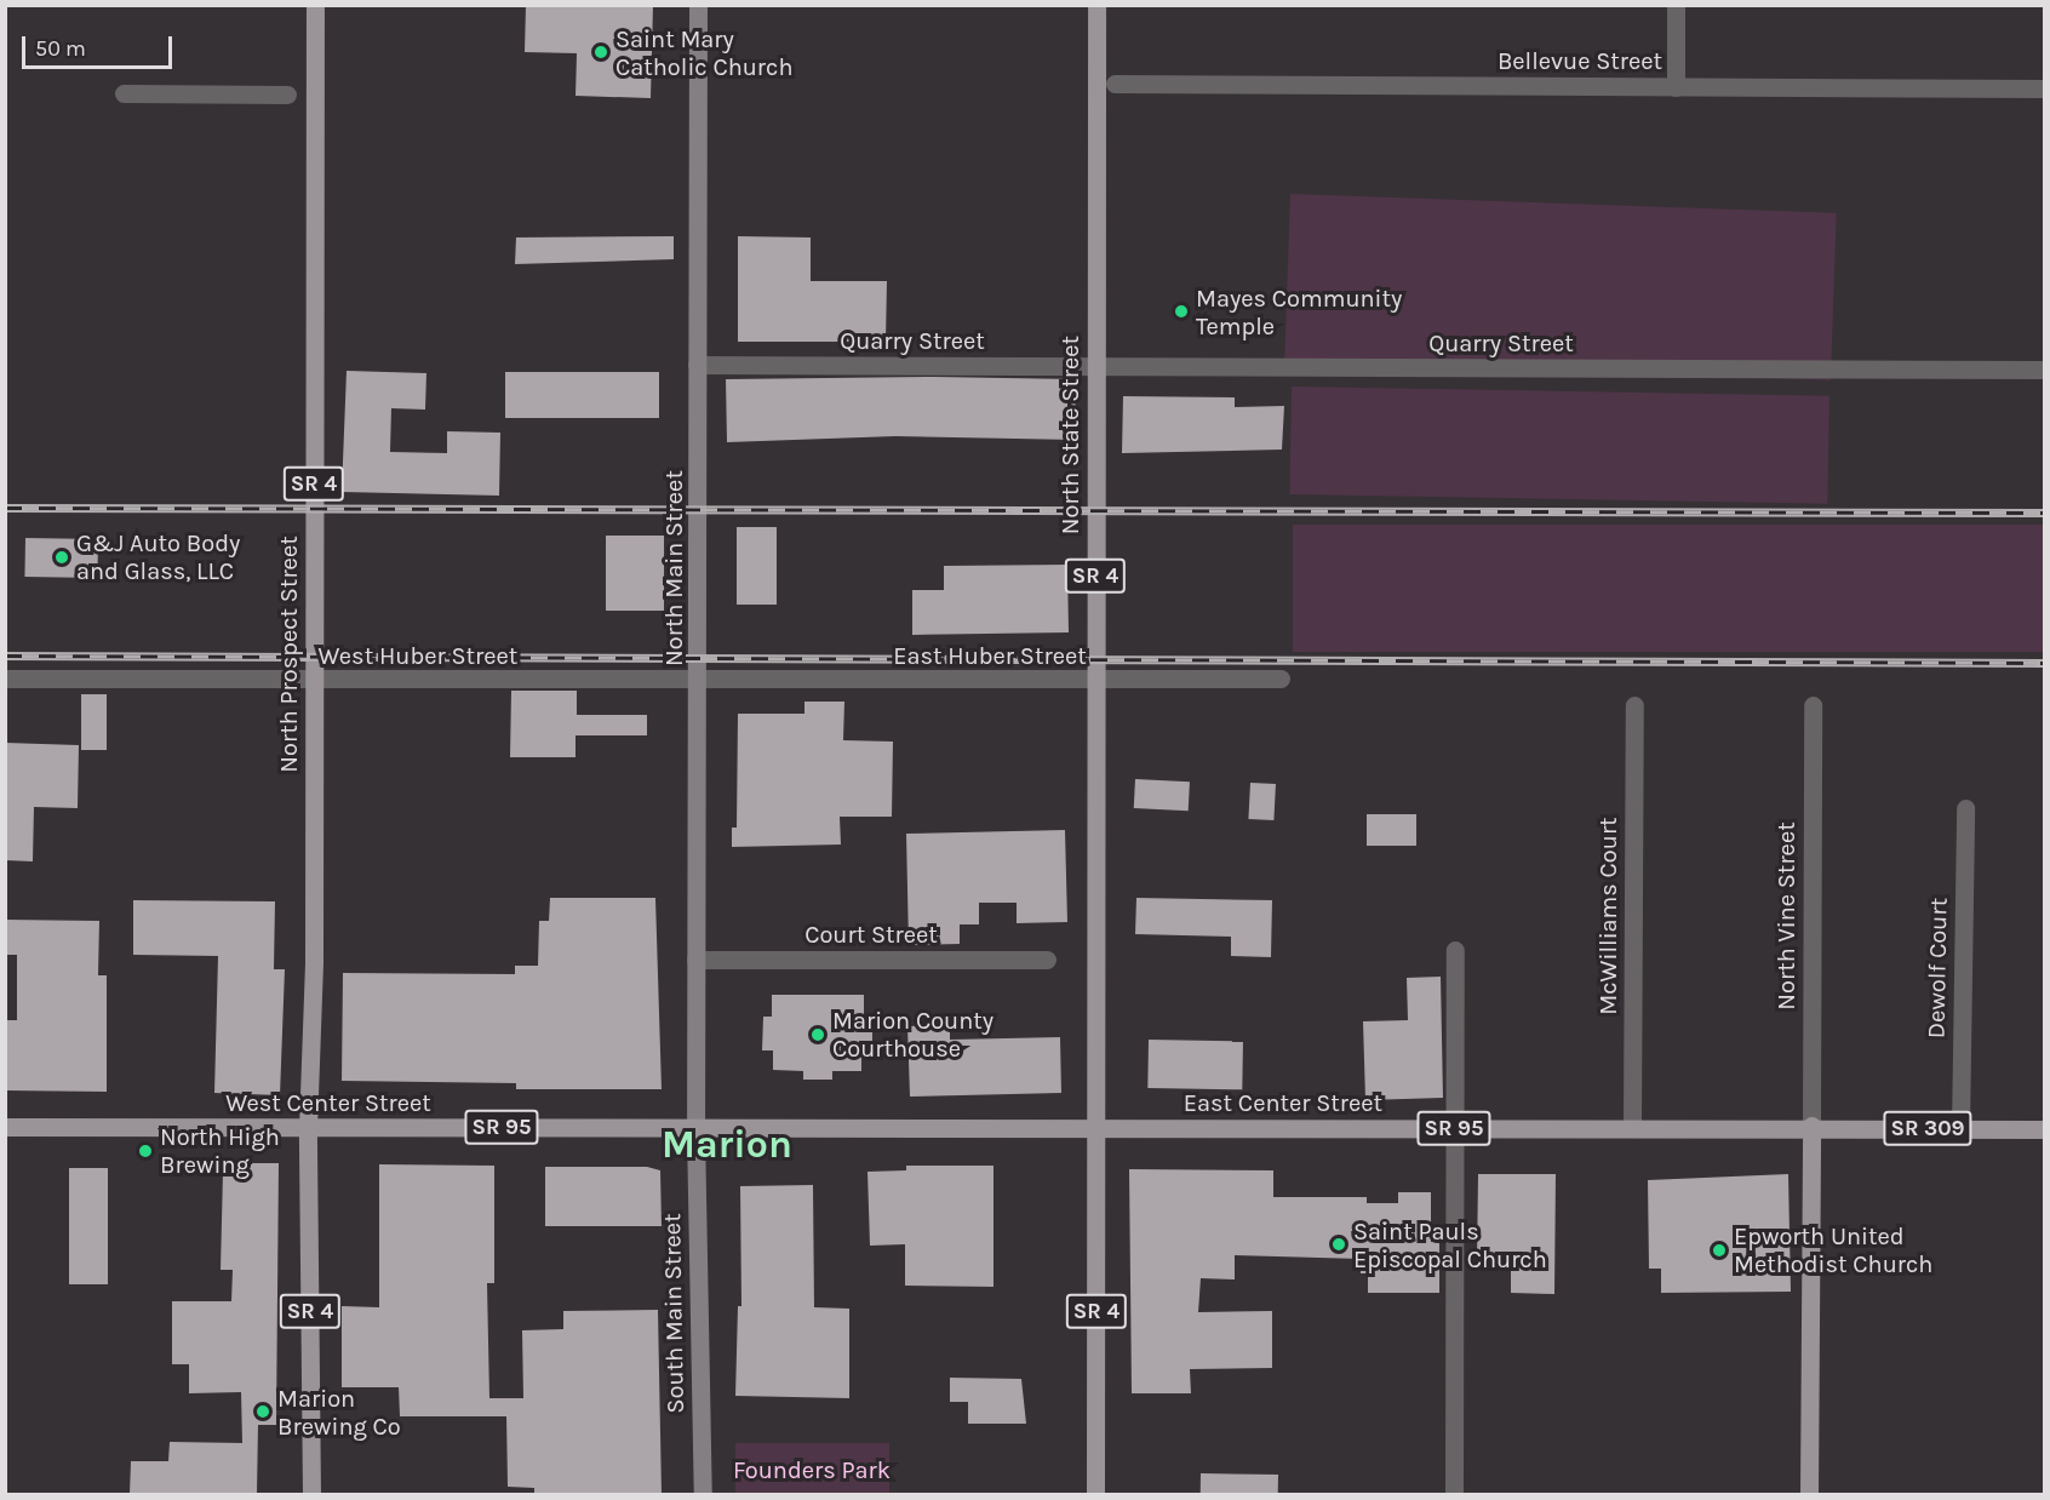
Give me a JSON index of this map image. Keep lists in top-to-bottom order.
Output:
{
  "streets": {
    "main road": [
      "North State Street",
      "SR 4",
      "North Prospect Street",
      "West Center Street",
      "East Center Street",
      "SR 95",
      "SR 309"
    ],
    "street": [
      "Bellevue Street",
      "Quarry Street",
      "North Main Street",
      "West Huber Street",
      "East Huber Street",
      "McWilliams Court",
      "North Vine Street",
      "Court Street",
      "Dewolf Court",
      "South Main Street"
    ]
  },
  "crossings": [
    ["Quarry Street", "North Main Street"],
    ["North State Street", "SR 4"],
    ["North State Street", "East Center Street"],
    ["SR 4", "North Prospect Street"],
    ["SR 4", "West Center Street"],
    ["SR 4", "East Center Street"],
    ["North Main Street", "West Huber Street"],
    ["North Main Street", "East Huber Street"],
    ["North Main Street", "Court Street"],
    ["North Main Street", "West Center Street"],
    ["North Main Street", "East Center Street"],
    ["North Main Street", "South Main Street"],
    ["North Prospect Street", "West Center Street"],
    ["West Huber Street", "East Huber Street"],
    ["McWilliams Court", "East Center Street"],
    ["North Vine Street", "East Center Street"],
    ["Dewolf Court", "East Center Street"],
    ["West Center Street", "East Center Street"],
    ["West Center Street", "South Main Street"],
    ["East Center Street", "South Main Street"]
  ],
  "districts": ["Marion"],
  "parks": ["Founders Park"],
  "places": [
    "Saint Mary Catholic Church",
    "Mayes Community Temple",
    "G&J Auto Body and Glass, LLC",
    "Marion County Courthouse",
    "North High Brewing",
    "Saint Pauls Episcopal Church",
    "Epworth United Methodist Church",
    "Marion Brewing Co"
  ],
  "scale_bar": "50 m"
}
